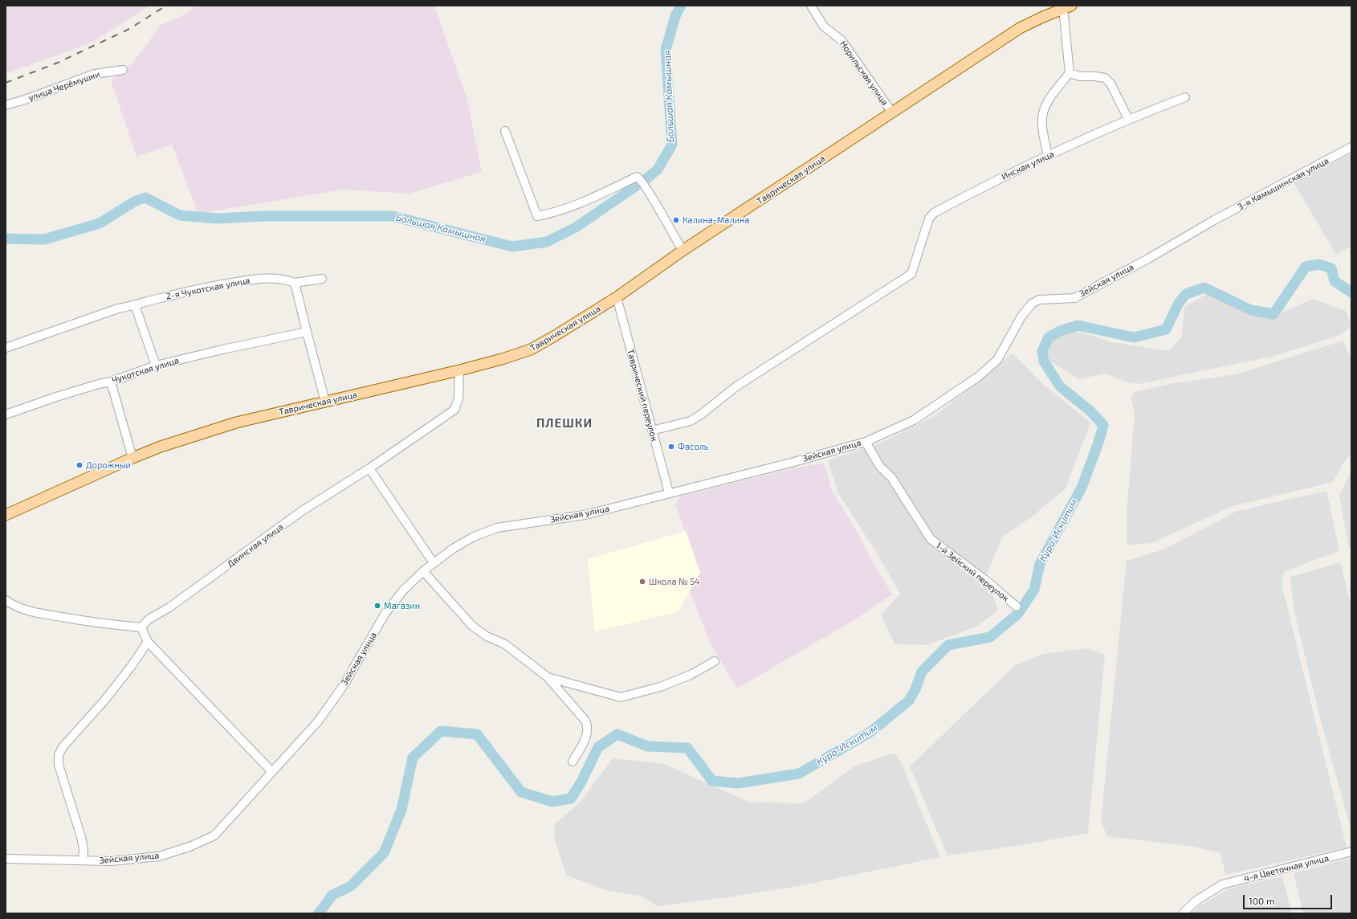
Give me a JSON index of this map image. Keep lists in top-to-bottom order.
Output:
{
  "streets": {
    "main road": ["Таврическая улица"],
    "street": [
      "Норильская улица",
      "улица Черёмушки",
      "Инская улица",
      "3-я Камышинская улица",
      "Зейская улица",
      "2-я Чукотская улица",
      "Чукотская улица",
      "Таврический переулок",
      "Двинская улица",
      "1-й Зейский переулок",
      "4-я Цветочная улица"
    ]
  },
  "crossings": [
    ["Норильская улица", "Таврическая улица"],
    ["Инская улица", "Таврический переулок"],
    ["Таврическая улица", "Таврический переулок"],
    ["Таврическая улица", "Двинская улица"],
    ["3-я Камышинская улица", "Зейская улица"],
    ["Зейская улица", "Таврический переулок"],
    ["Зейская улица", "1-й Зейский переулок"]
  ],
  "districts": ["ПЛЕШКИ"],
  "water": ["Большая Камышная", "Куро-Искитим"],
  "places": [
    "Калина-Малина",
    "Фасоль",
    "Дорожный",
    "Школа № 54",
    "Магазин"
  ],
  "scale_bar": "100 m"
}
